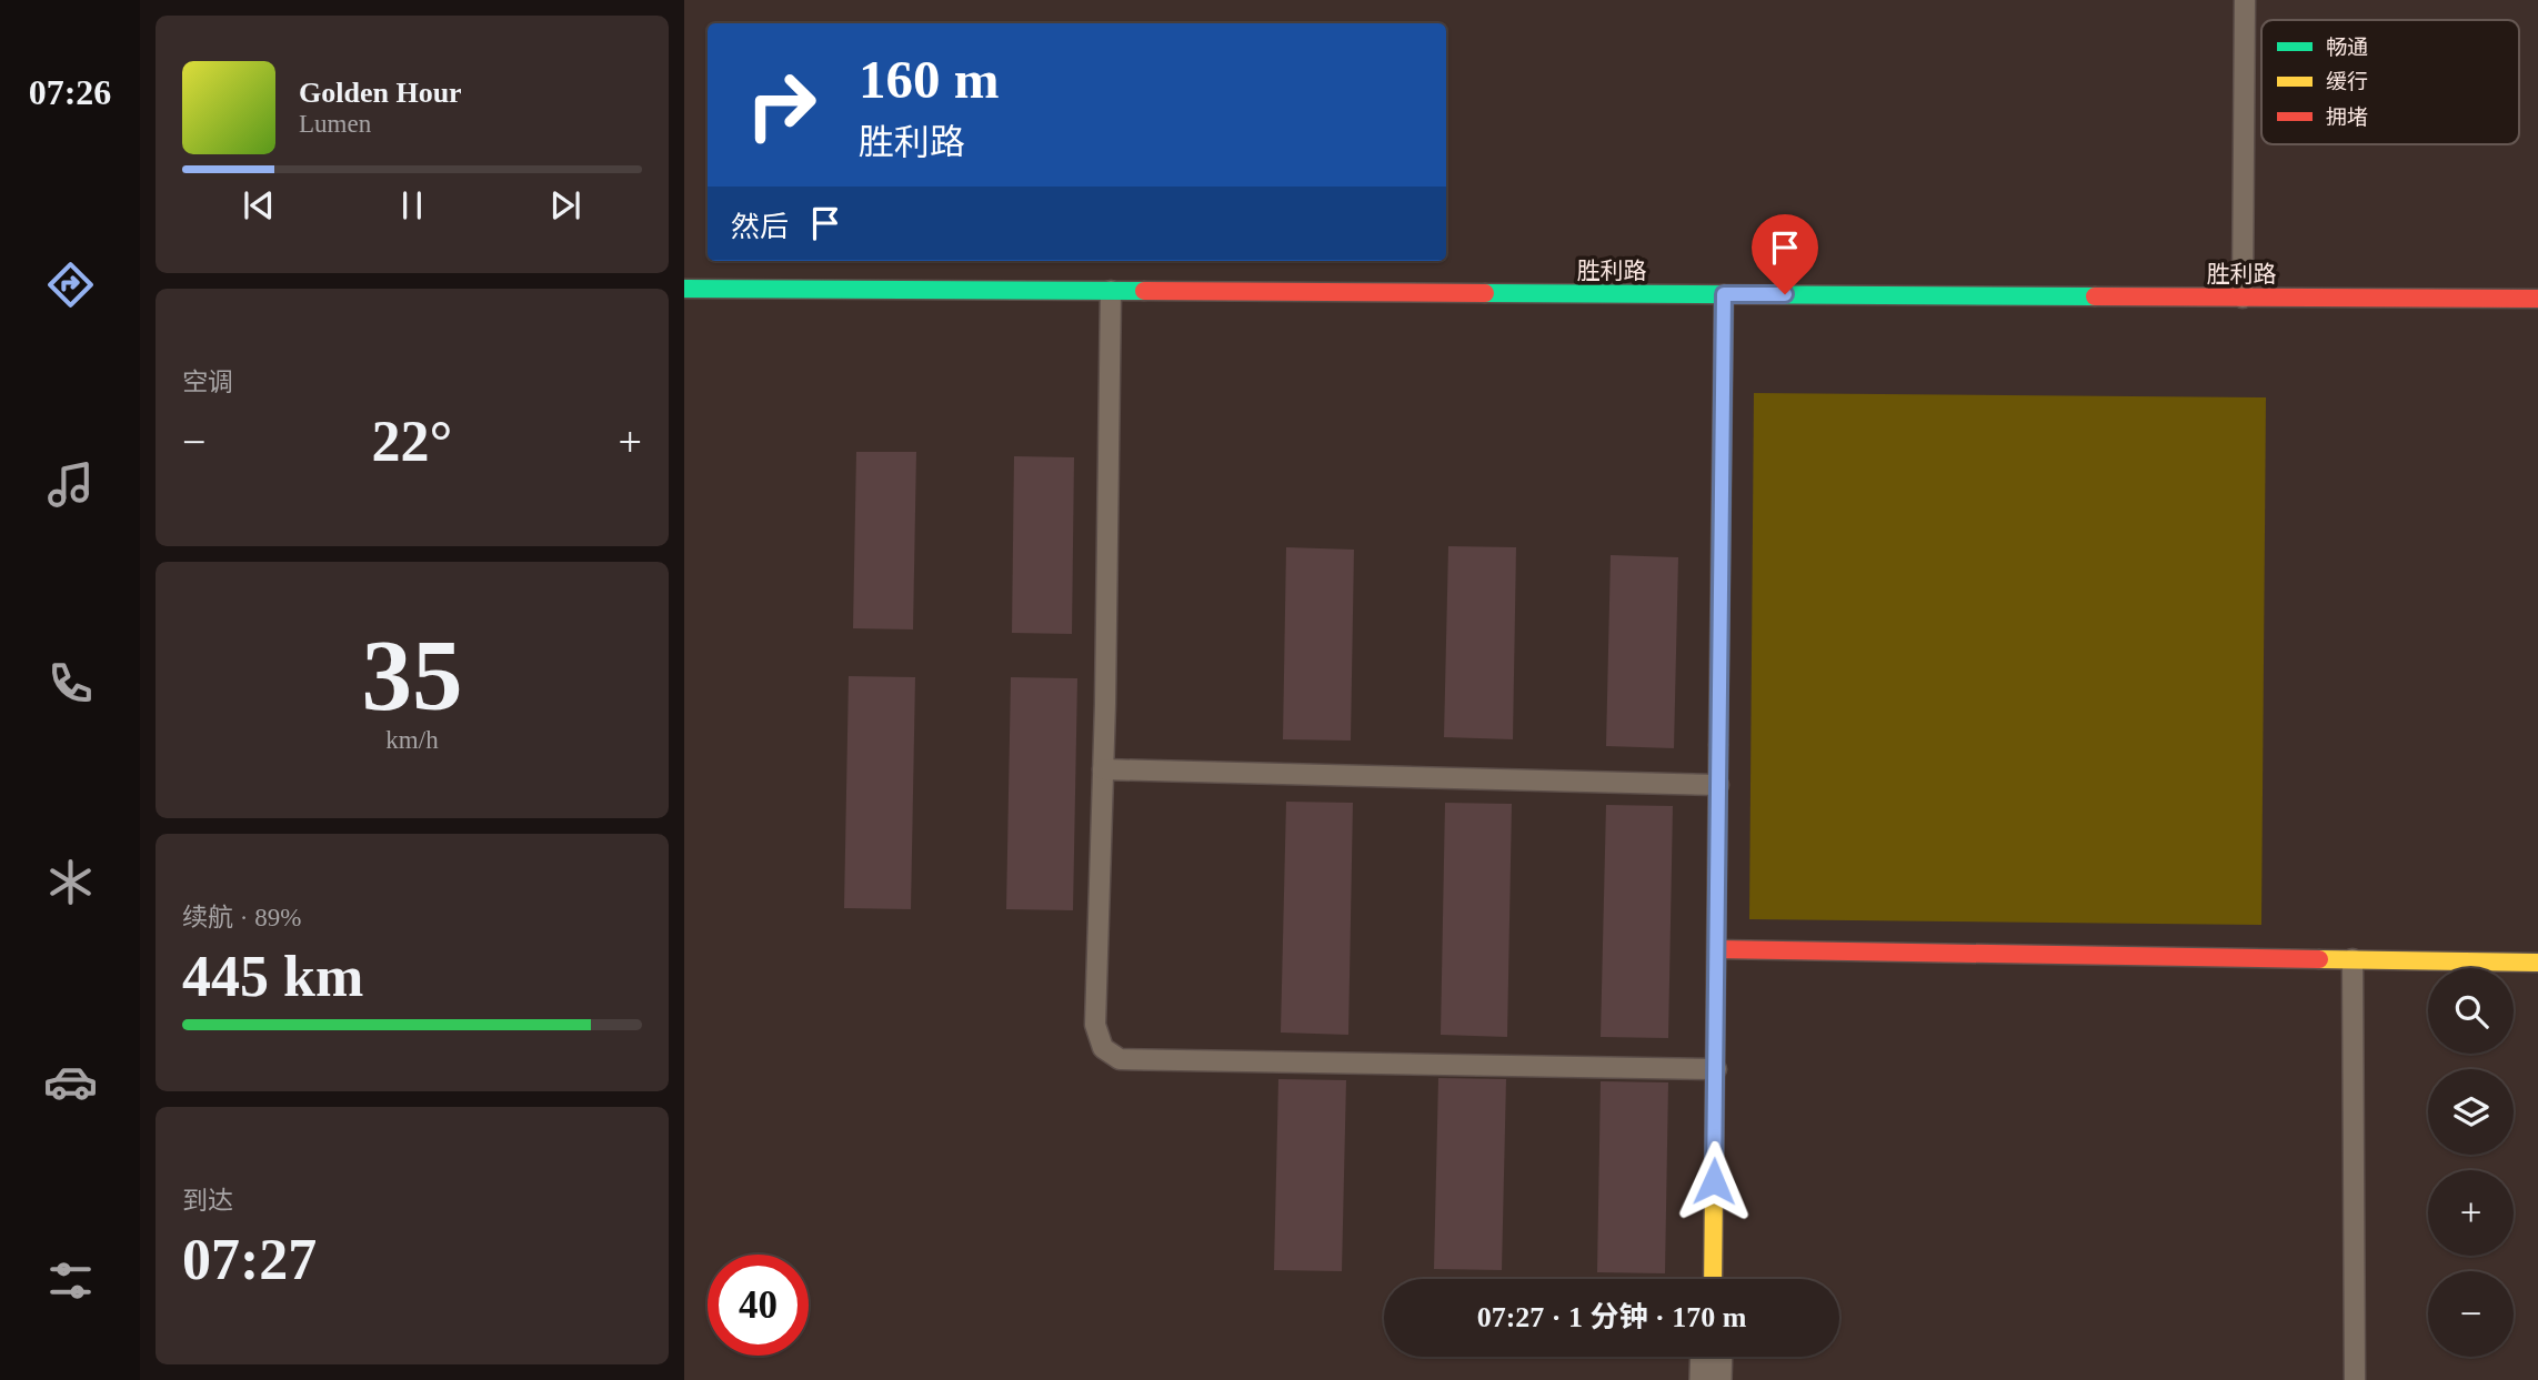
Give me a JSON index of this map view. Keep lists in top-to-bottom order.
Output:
{
  "streets": {
    "street": ["胜利路"]
  },
  "legend": ["畅通", "缓行", "拥堵"],
  "page": {
    "tabs": "07:26",
    "turn": ["160 m", "胜利路"],
    "song": ["Golden Hour", "Lumen"],
    "then": "然后",
    "tile": [
      "空调",
      ["35", "km/h"],
      ["续航 · 89%", "445 km"],
      ["到达", "07:27"]
    ],
    "heat": ["−", "22°", "+"],
    "map_buttons": ["+", "−"],
    "limit": "40",
    "trip": "07:27 · 1 分钟 · 170 m"
  }
}
